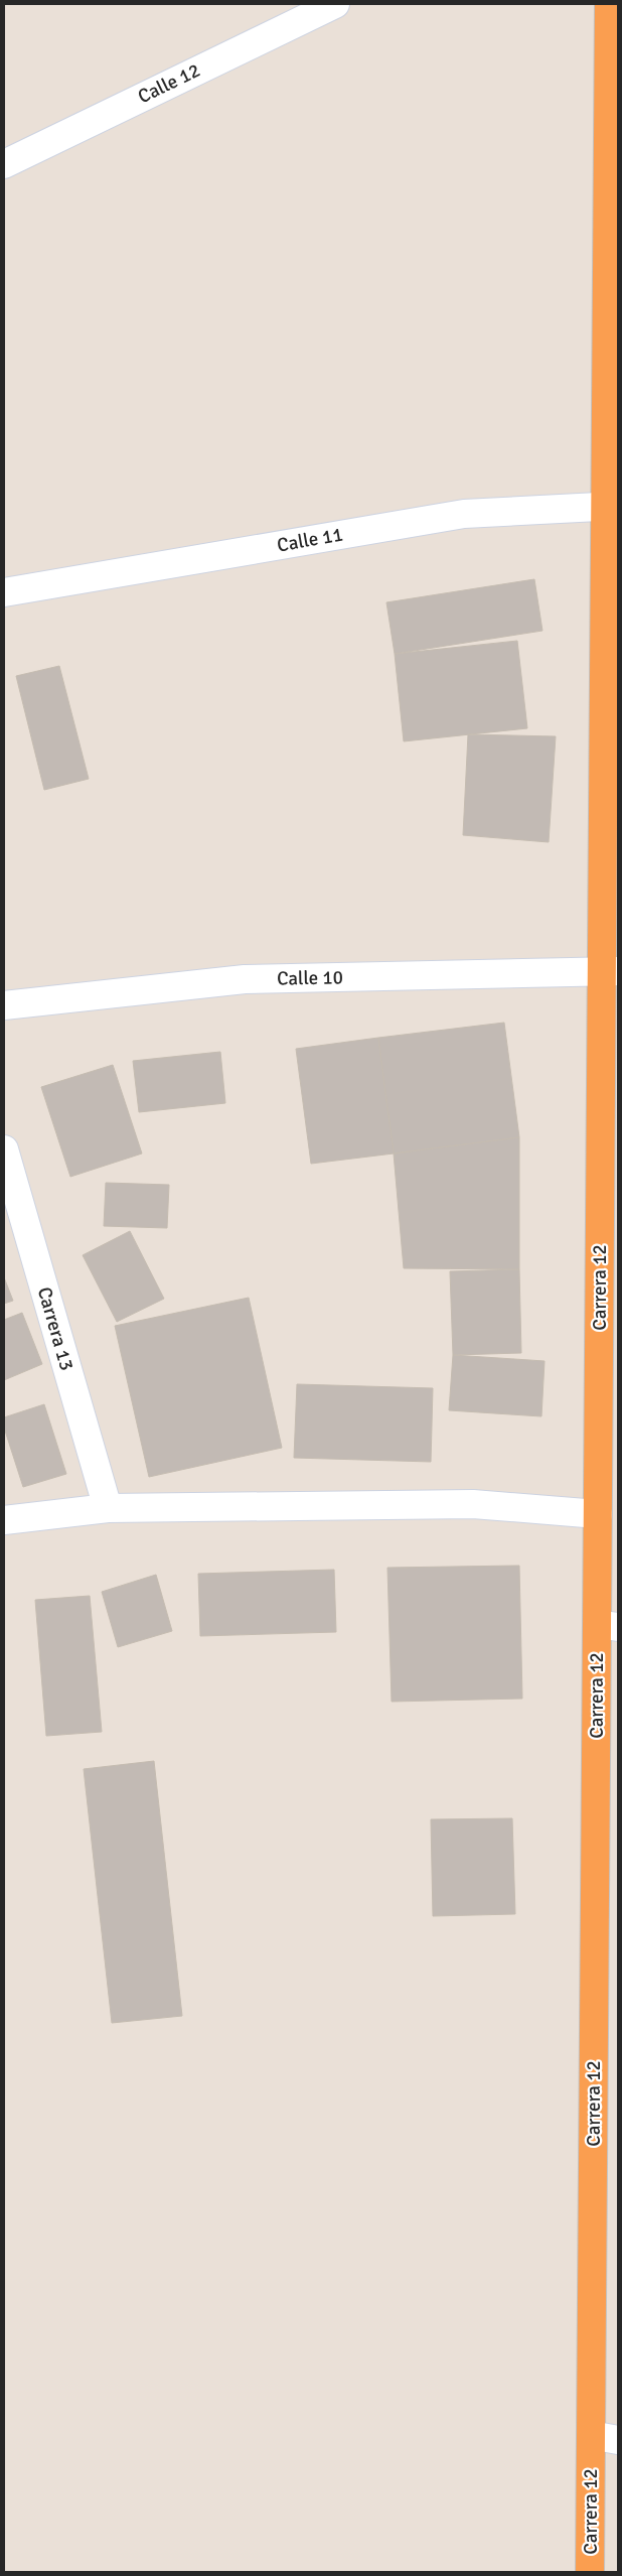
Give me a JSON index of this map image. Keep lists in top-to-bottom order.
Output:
{
  "streets": {
    "highway": ["Carrera 12"],
    "street": [
      "Calle 12",
      "Calle 11",
      "Calle 10",
      "Carrera 13"
    ]
  },
  "crossings": [
    ["Calle 11", "Carrera 12"],
    ["Calle 10", "Carrera 12"]
  ]
}
